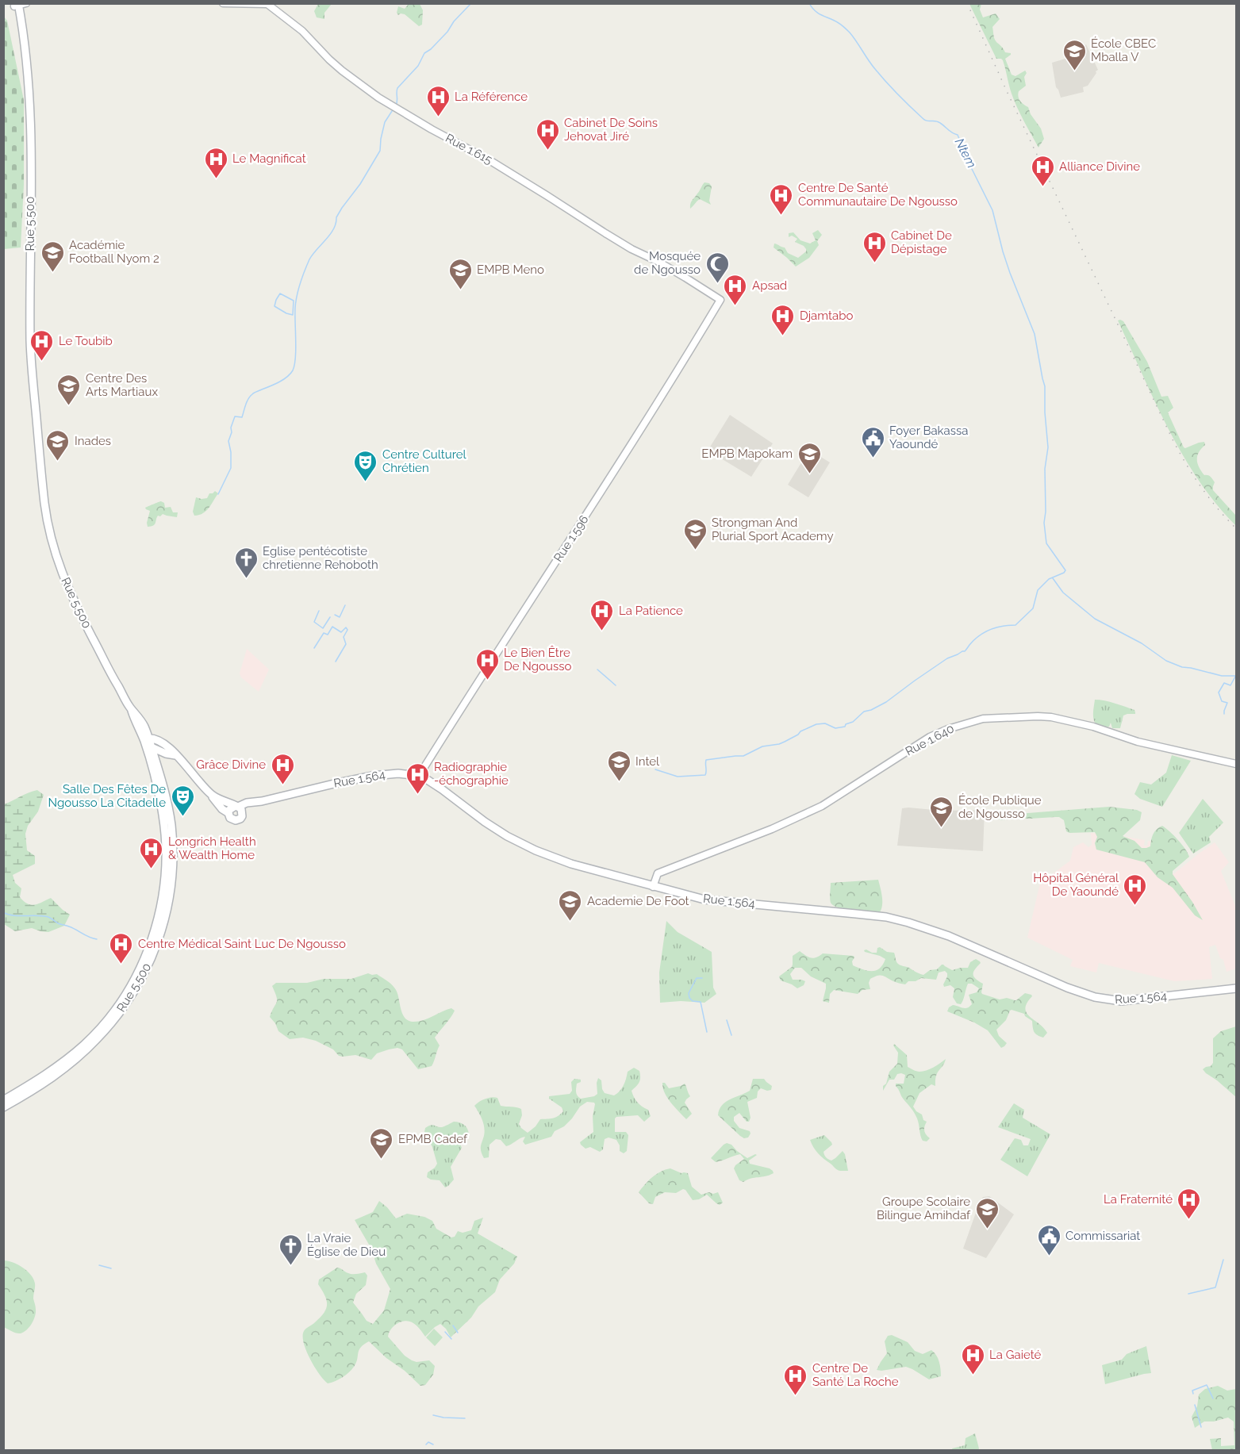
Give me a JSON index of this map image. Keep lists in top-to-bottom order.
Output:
{
  "streets": {
    "main road": ["Rue 5.500", "Rue 1.564"],
    "street": ["Rue 1.615", "Rue 1.596", "Rue 1.640"]
  },
  "crossings": [
    ["Rue 1.615", "Rue 1.596"],
    ["Rue 1.596", "Rue 1.564"],
    ["Rue 1.640", "Rue 1.564"]
  ],
  "water": ["Ntem"],
  "places": {
    "school or university": [
      "École CBEC Mballa V",
      "Académie Football Nyom 2",
      "EMPB Meno",
      "Centre Des Arts Martiaux",
      "Inades",
      "EMPB Mapokam",
      "Strongman And Plurial Sport Academy",
      "Intel",
      "École Publique de Ngousso",
      "Academie De Foot",
      "EPMB Cadef",
      "Groupe Scolaire Bilingue Amihdaf"
    ],
    "hospital": [
      "La Référence",
      "Cabinet De Soins Jehovat Jiré",
      "Le Magnificat",
      "Alliance Divine",
      "Centre De Santé Communautaire De Ngousso",
      "Cabinet De Dépistage",
      "Apsad",
      "Djamtabo",
      "Le Toubib",
      "La Patience",
      "Le Bien Être De Ngousso",
      "Grâce Divine",
      "Radiographie -échographie",
      "Longrich Health & Wealth Home",
      "Hôpital Général De Yaoundé",
      "Centre Médical Saint Luc De Ngousso",
      "La Fraternité",
      "La Gaieté",
      "Centre De Santé La Roche"
    ],
    "mosque": ["Mosquée de Ngousso"],
    "public building": ["Foyer Bakassa Yaoundé", "Commissariat"],
    "theatre": ["Centre Culturel Chrétien", "Salle Des Fêtes De Ngousso La Citadelle"],
    "church": ["Eglise pentécotiste chretienne Rehoboth", "La Vraie Église de Dieu"]
  }
}
